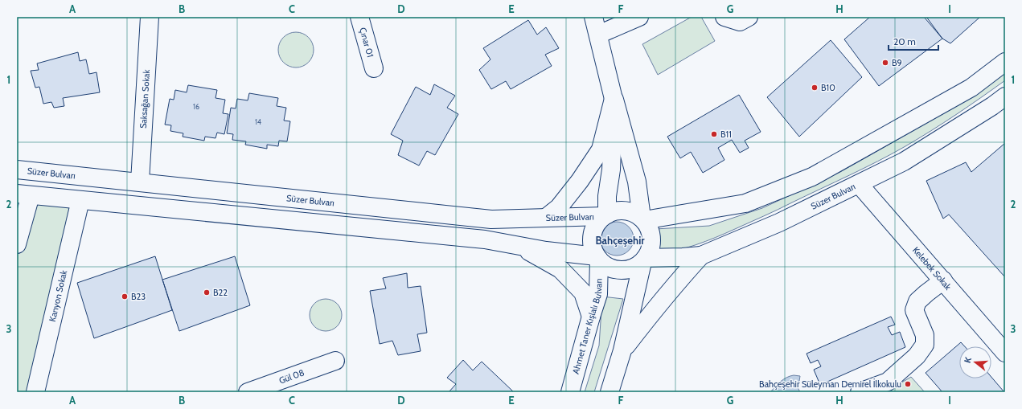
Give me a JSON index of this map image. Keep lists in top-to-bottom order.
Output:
{
  "streets": {
    "main road": [
      "Çınar 01",
      "Saksağan Sokak",
      "Süzer Bulvarı",
      "Kelebek Sokak",
      "Kanyon Sokak",
      "Ahmet Taner Kışlalı Bulvarı",
      "Gül 08"
    ]
  },
  "crossings": [
    ["Saksağan Sokak", "Süzer Bulvarı"],
    ["Süzer Bulvarı", "Kelebek Sokak"],
    ["Süzer Bulvarı", "Ahmet Taner Kışlalı Bulvarı"]
  ],
  "districts": ["Bahçeşehir"],
  "places": [
    "B9",
    "B10",
    "B11",
    "B22",
    "B23",
    "Bahçeşehir Süleyman Demirel İlkokulu"
  ],
  "house_numbers": ["16", "14"],
  "scale_bar": "20 m",
  "north": "left",
  "grid": {
    "columns": [
      "A",
      "B",
      "C",
      "D",
      "E",
      "F",
      "G",
      "H",
      "I"
    ],
    "rows": ["1", "2", "3"]
  }
}
